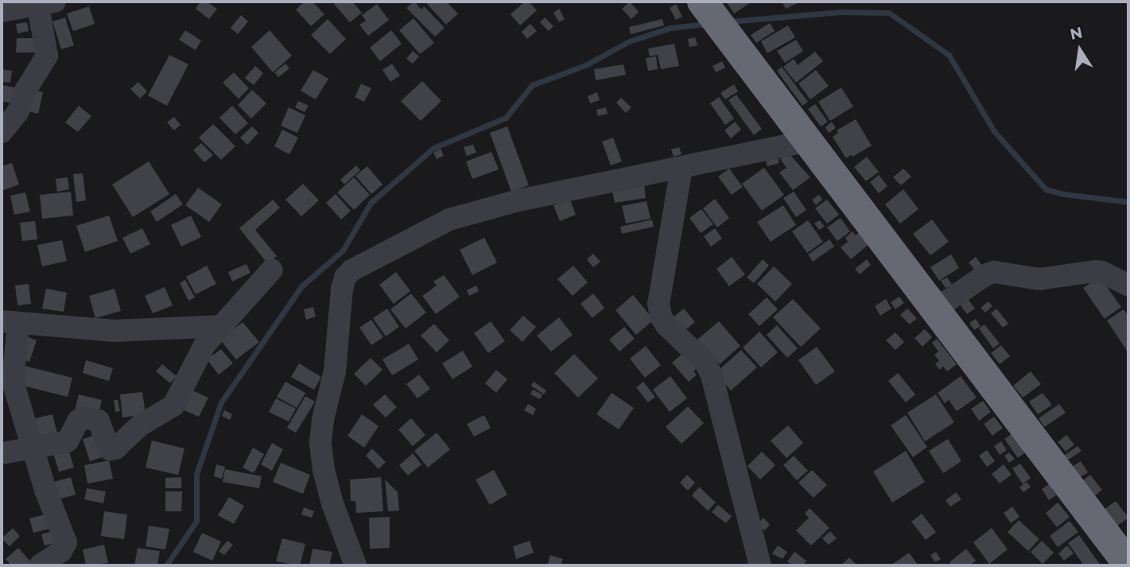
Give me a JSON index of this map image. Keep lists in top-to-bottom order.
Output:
{
  "north": "top"
}
